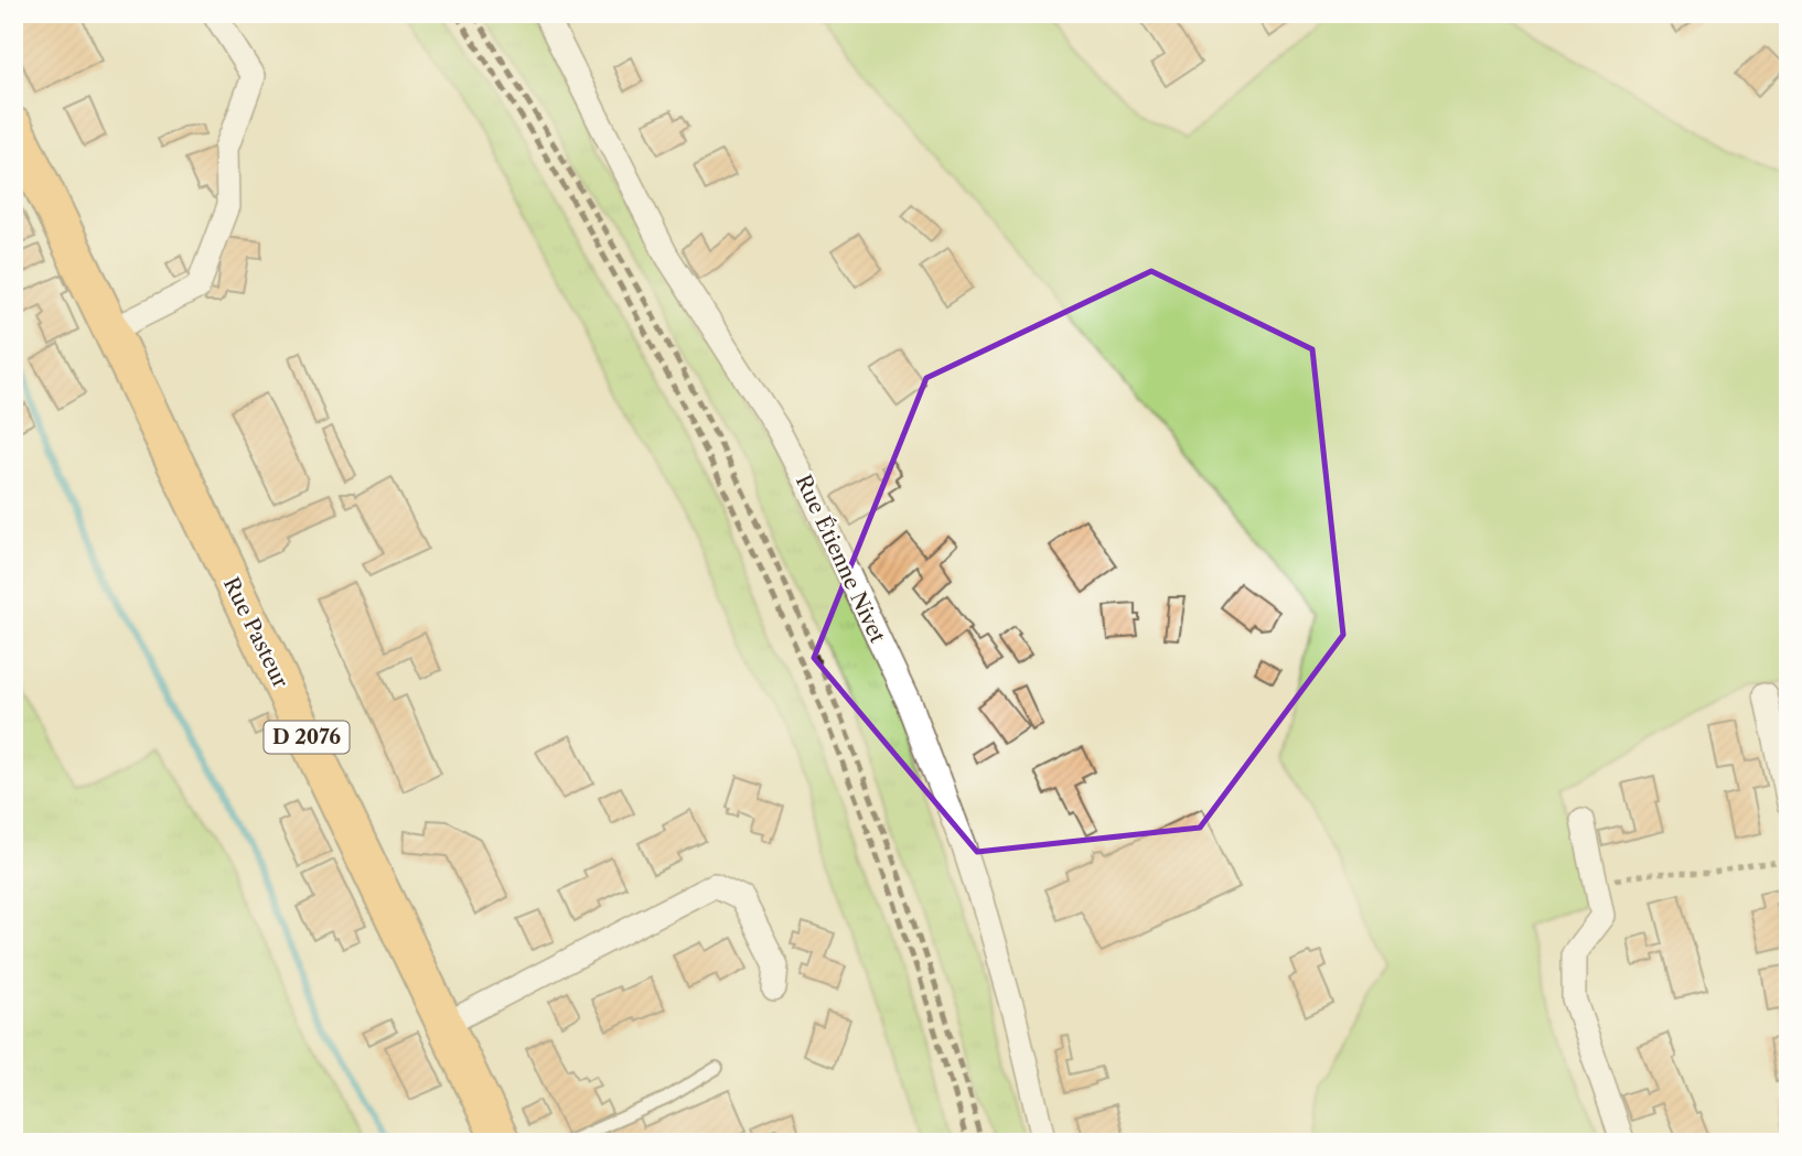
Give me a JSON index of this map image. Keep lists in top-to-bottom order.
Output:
{
  "streets": {
    "main road": ["Rue Pasteur", "D 2076"],
    "street": ["Rue Étienne Nivet"]
  },
  "crossings": [
    ["Rue Pasteur", "D 2076"]
  ]
}
